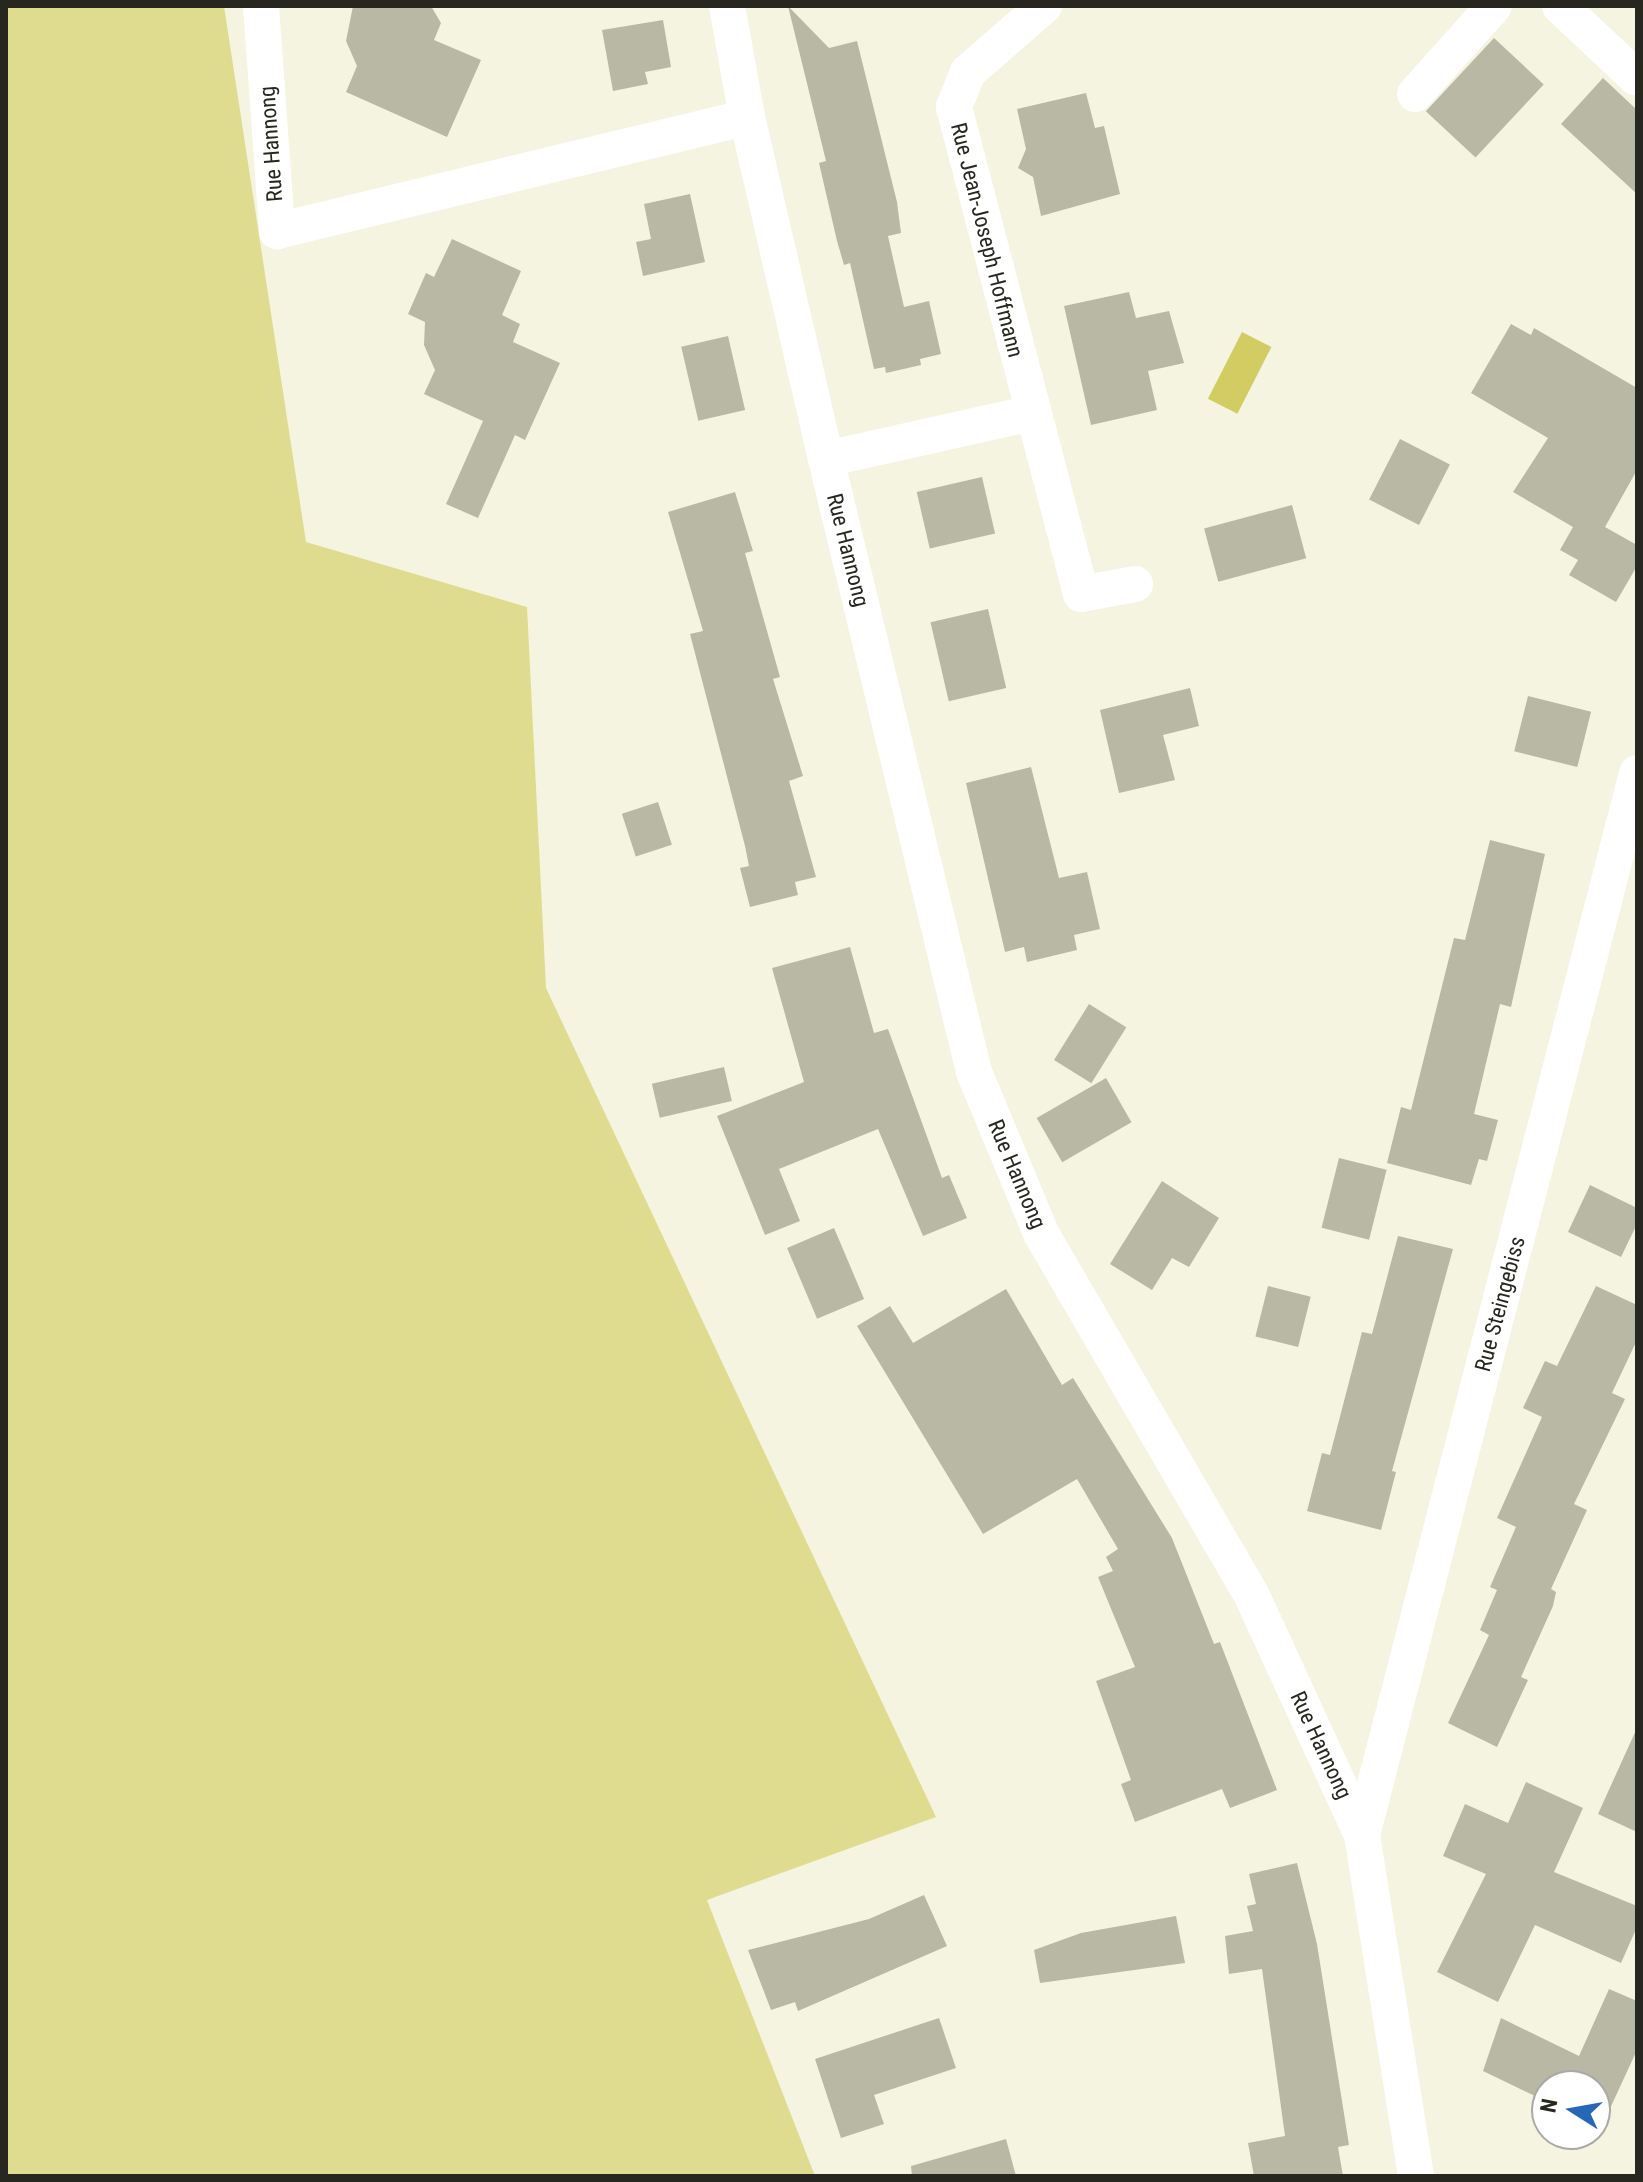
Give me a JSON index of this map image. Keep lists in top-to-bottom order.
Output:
{
  "streets": {
    "street": ["Rue Hannong", "Rue Jean-Joseph Hoffmann", "Rue Steingebiss"]
  },
  "crossings": [
    ["Rue Hannong", "Rue Steingebiss"]
  ],
  "north": "left"
}
